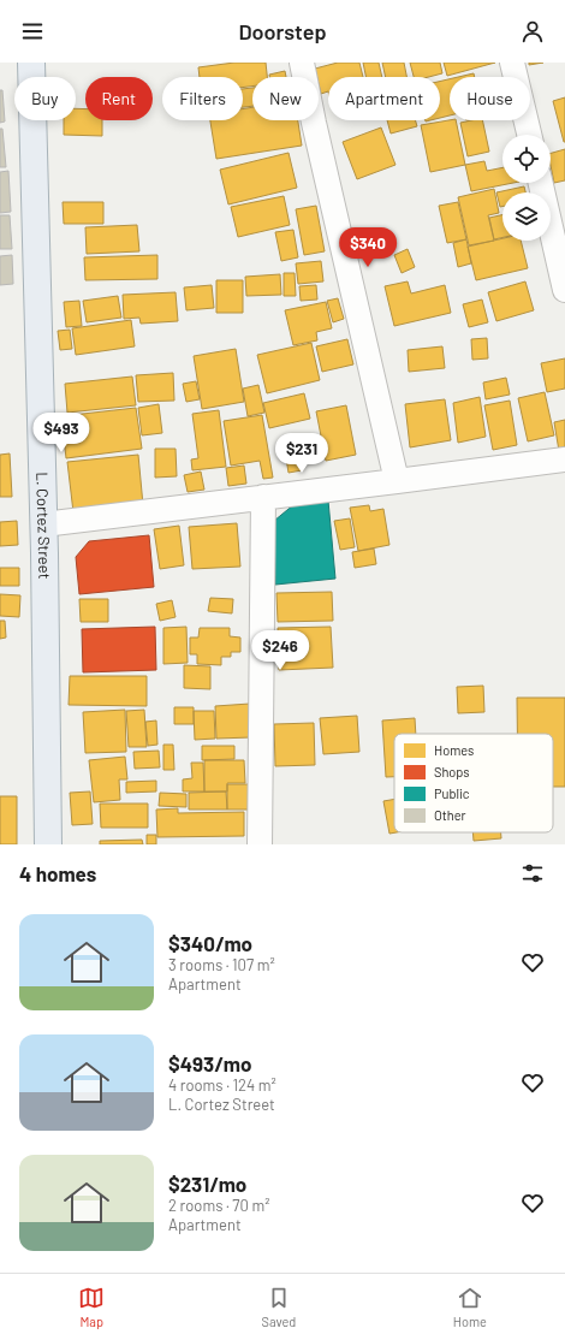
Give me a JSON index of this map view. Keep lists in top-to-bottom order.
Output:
{
  "streets": {
    "main road": ["L. Cortez Street"]
  },
  "legend": [
    "Homes",
    "Shops",
    "Public",
    "Other"
  ],
  "page": {
    "header": "Doorstep",
    "chip": [
      "Buy",
      "Rent",
      "Filters",
      "New",
      "Apartment",
      "House"
    ],
    "price": [
      "$340",
      "$493",
      "$231",
      "$246"
    ],
    "heading": "4 homes",
    "list": [
      {
        "name": "$340/mo",
        "note": "3 rooms · 107 m² · Apartment"
      },
      {
        "name": "$493/mo",
        "note": "4 rooms · 124 m² · L. Cortez Street"
      },
      {
        "name": "$231/mo",
        "note": "2 rooms · 70 m² · Apartment"
      }
    ],
    "tabs": ["Map", "Saved", "Home"]
  }
}
